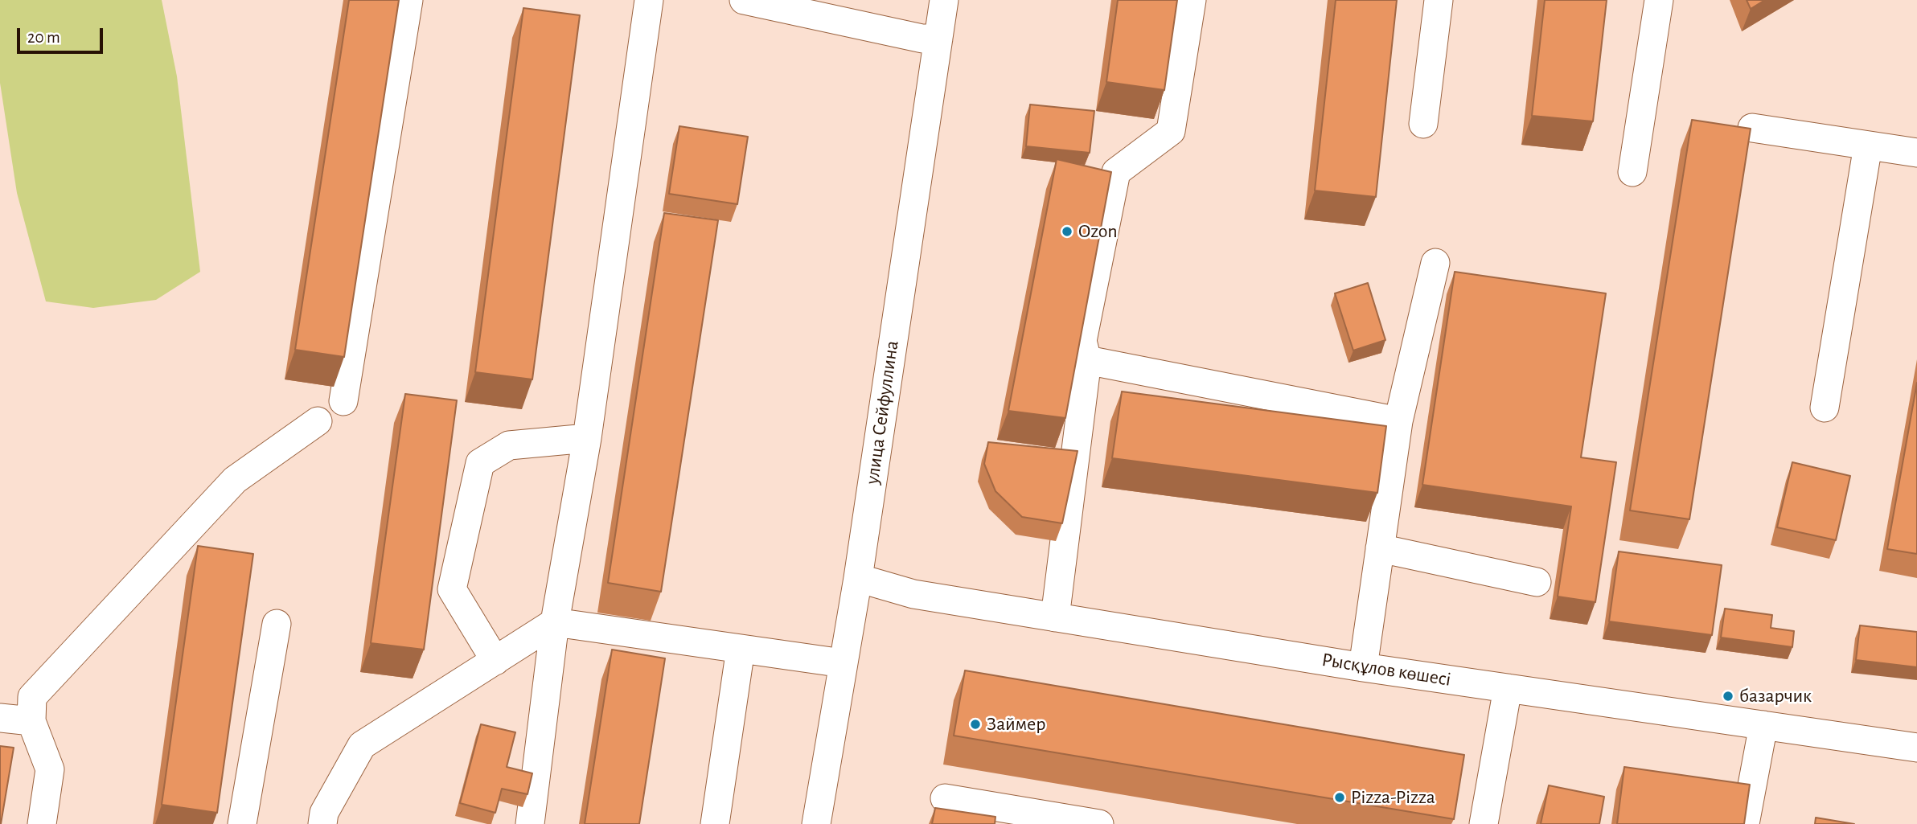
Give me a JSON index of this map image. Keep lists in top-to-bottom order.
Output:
{
  "streets": {
    "street": ["улица Сейфуллина", "Рысқұлов көшесі"]
  },
  "crossings": [
    ["улица Сейфуллина", "Рысқұлов көшесі"]
  ],
  "places": [
    "Ozon",
    "базарчик",
    "Займер",
    "Pizza-Pizza"
  ],
  "scale_bar": "20 m"
}
